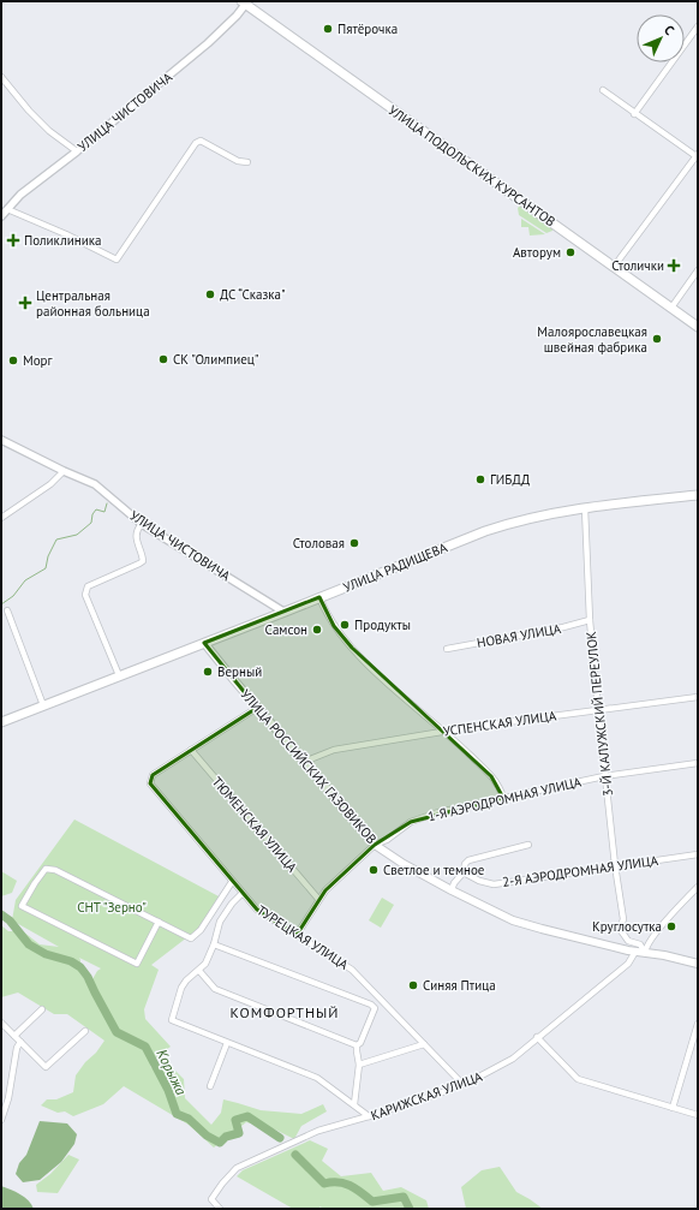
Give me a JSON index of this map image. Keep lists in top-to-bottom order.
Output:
{
  "streets": {
    "main road": ["УЛИЦА ПОДОЛЬСКИХ КУРСАНТОВ", "УЛИЦА РАДИЩЕВА", "УЛИЦА РОССИЙСКИХ ГАЗОВИКОВ"],
    "street": [
      "УЛИЦА ЧИСТОВИЧА",
      "НОВАЯ УЛИЦА",
      "3-Й КАЛУЖСКИЙ ПЕРЕУЛОК",
      "УСПЕНСКАЯ УЛИЦА",
      "1-Я АЭРОДРОМНАЯ УЛИЦА",
      "ТЮМЕНСКАЯ УЛИЦА",
      "2-Я АЭРОДРОМНАЯ УЛИЦА",
      "ТУРЕЦКАЯ УЛИЦА",
      "КАРИЖСКАЯ УЛИЦА"
    ]
  },
  "crossings": [
    ["УЛИЦА ЧИСТОВИЧА", "УЛИЦА ПОДОЛЬСКИХ КУРСАНТОВ"],
    ["УЛИЦА ЧИСТОВИЧА", "УЛИЦА РАДИЩЕВА"],
    ["УЛИЦА РАДИЩЕВА", "3-Й КАЛУЖСКИЙ ПЕРЕУЛОК"],
    ["УЛИЦА РАДИЩЕВА", "УЛИЦА РОССИЙСКИХ ГАЗОВИКОВ"],
    ["НОВАЯ УЛИЦА", "3-Й КАЛУЖСКИЙ ПЕРЕУЛОК"],
    ["3-Й КАЛУЖСКИЙ ПЕРЕУЛОК", "УСПЕНСКАЯ УЛИЦА"],
    ["3-Й КАЛУЖСКИЙ ПЕРЕУЛОК", "УЛИЦА РОССИЙСКИХ ГАЗОВИКОВ"],
    ["3-Й КАЛУЖСКИЙ ПЕРЕУЛОК", "1-Я АЭРОДРОМНАЯ УЛИЦА"],
    ["3-Й КАЛУЖСКИЙ ПЕРЕУЛОК", "2-Я АЭРОДРОМНАЯ УЛИЦА"],
    ["УСПЕНСКАЯ УЛИЦА", "УЛИЦА РОССИЙСКИХ ГАЗОВИКОВ"],
    ["УЛИЦА РОССИЙСКИХ ГАЗОВИКОВ", "1-Я АЭРОДРОМНАЯ УЛИЦА"],
    ["УЛИЦА РОССИЙСКИХ ГАЗОВИКОВ", "КАРИЖСКАЯ УЛИЦА"],
    ["1-Я АЭРОДРОМНАЯ УЛИЦА", "ТЮМЕНСКАЯ УЛИЦА"],
    ["1-Я АЭРОДРОМНАЯ УЛИЦА", "ТУРЕЦКАЯ УЛИЦА"],
    ["ТЮМЕНСКАЯ УЛИЦА", "ТУРЕЦКАЯ УЛИЦА"],
    ["ТУРЕЦКАЯ УЛИЦА", "КАРИЖСКАЯ УЛИЦА"]
  ],
  "districts": ["КОМФОРТНЫЙ"],
  "water": ["Корыжа"],
  "parks": ["СНТ \"Зерно\""],
  "places": {
    "other": [
      "Пятёрочка",
      "Авторум",
      "ДС “Сказка\"",
      "Малоярославецкая швейная фабрика",
      "СК \"Олимпиец\"",
      "Морг",
      "ГИБДД",
      "Столовая",
      "Продукты",
      "Самсон",
      "Верный",
      "Светлое и темное",
      "Круглосутка",
      "Синяя Птица"
    ],
    "health": ["Поликлиника", "Столички", "Центральная районная больница"]
  },
  "north": "top right"
}
